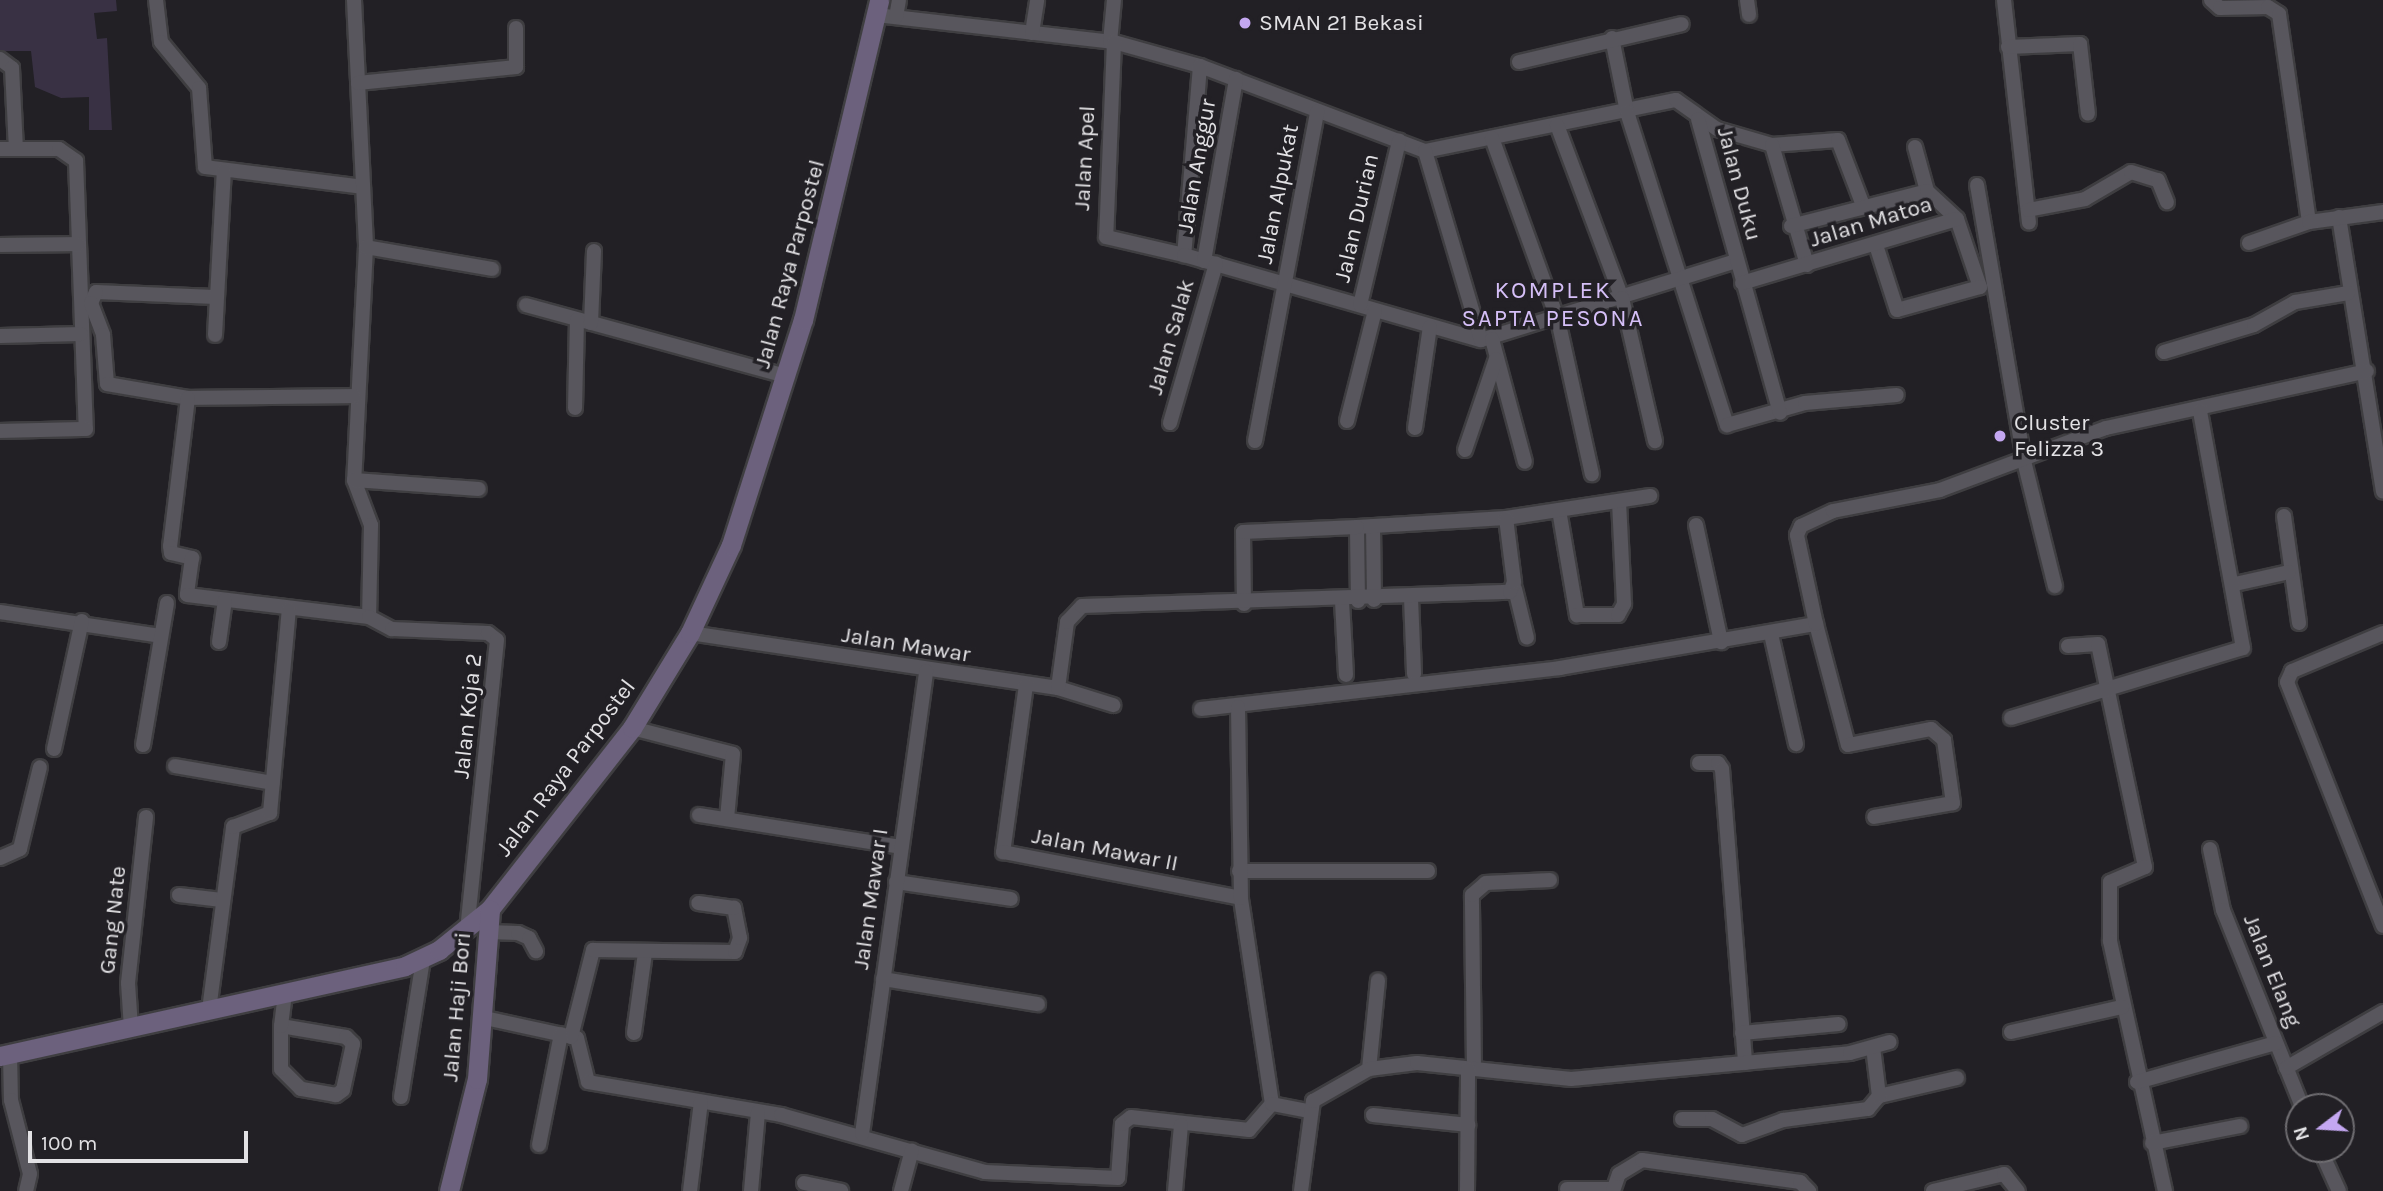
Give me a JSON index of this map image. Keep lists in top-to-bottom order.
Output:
{
  "streets": {
    "main road": ["Jalan Raya Parpostel", "Jalan Haji Bori"],
    "street": [
      "Jalan Apel",
      "Jalan Anggur",
      "Jalan Duku",
      "Jalan Alpukat",
      "Jalan Durian",
      "Jalan Matoa",
      "Jalan Salak",
      "Jalan Mawar",
      "Jalan Koja 2",
      "Jalan Mawar II",
      "Jalan Mawar I",
      "Gang Nate",
      "Jalan Elang"
    ]
  },
  "crossings": [
    ["Jalan Anggur", "Jalan Salak"],
    ["Jalan Duku", "Jalan Matoa"],
    ["Jalan Raya Parpostel", "Jalan Mawar"],
    ["Jalan Raya Parpostel", "Jalan Koja 2"],
    ["Jalan Raya Parpostel", "Gang Nate"],
    ["Jalan Raya Parpostel", "Jalan Haji Bori"],
    ["Jalan Mawar", "Jalan Mawar II"],
    ["Jalan Mawar", "Jalan Mawar I"]
  ],
  "districts": ["KOMPLEK SAPTA PESONA"],
  "places": ["SMAN 21 Bekasi", "Cluster Felizza 3"],
  "scale_bar": "100 m",
  "north": "left"
}
